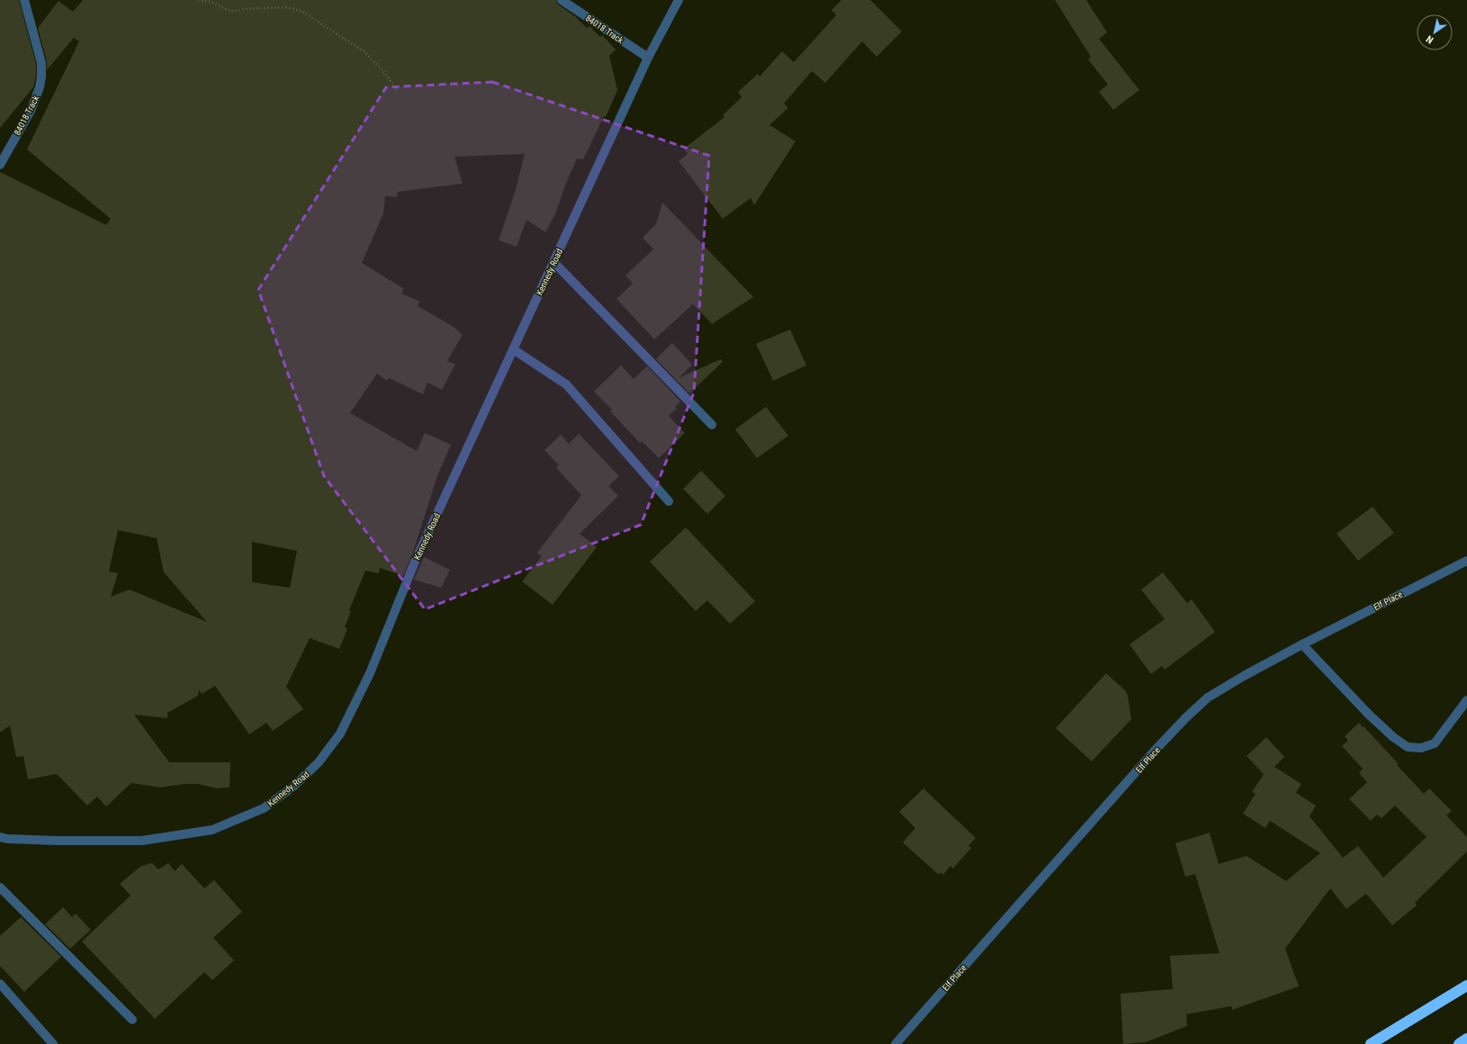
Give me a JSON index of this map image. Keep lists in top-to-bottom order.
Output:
{
  "streets": {
    "street": ["84018 Track", "Kennedy Road", "Elf Place"]
  },
  "crossings": [
    ["84018 Track", "Kennedy Road"]
  ],
  "north": "bottom left"
}
